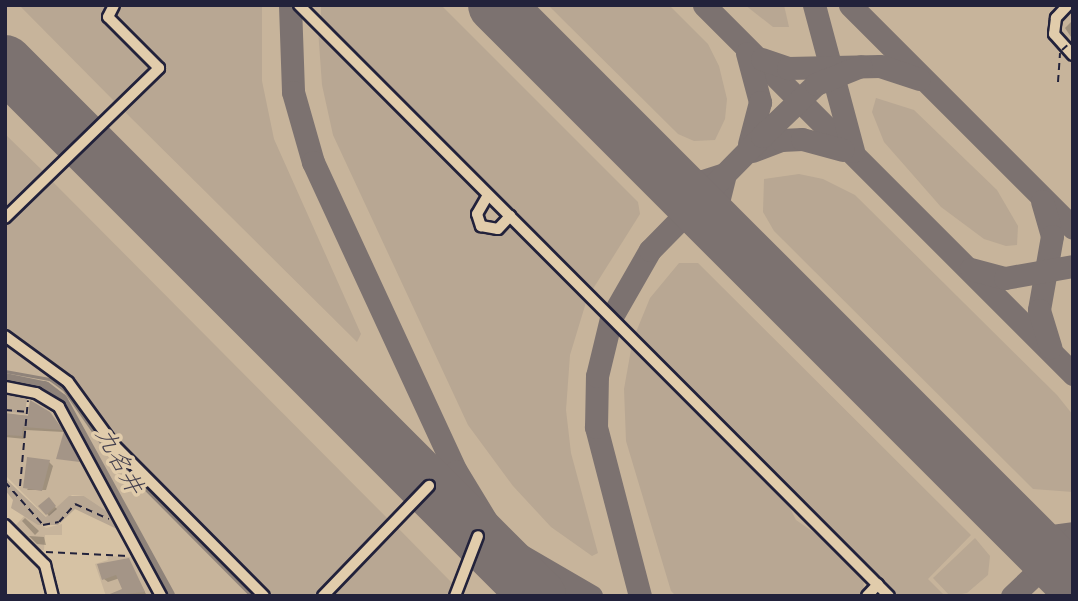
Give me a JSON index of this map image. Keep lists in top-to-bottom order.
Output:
{
  "water": ["九名井"]
}
